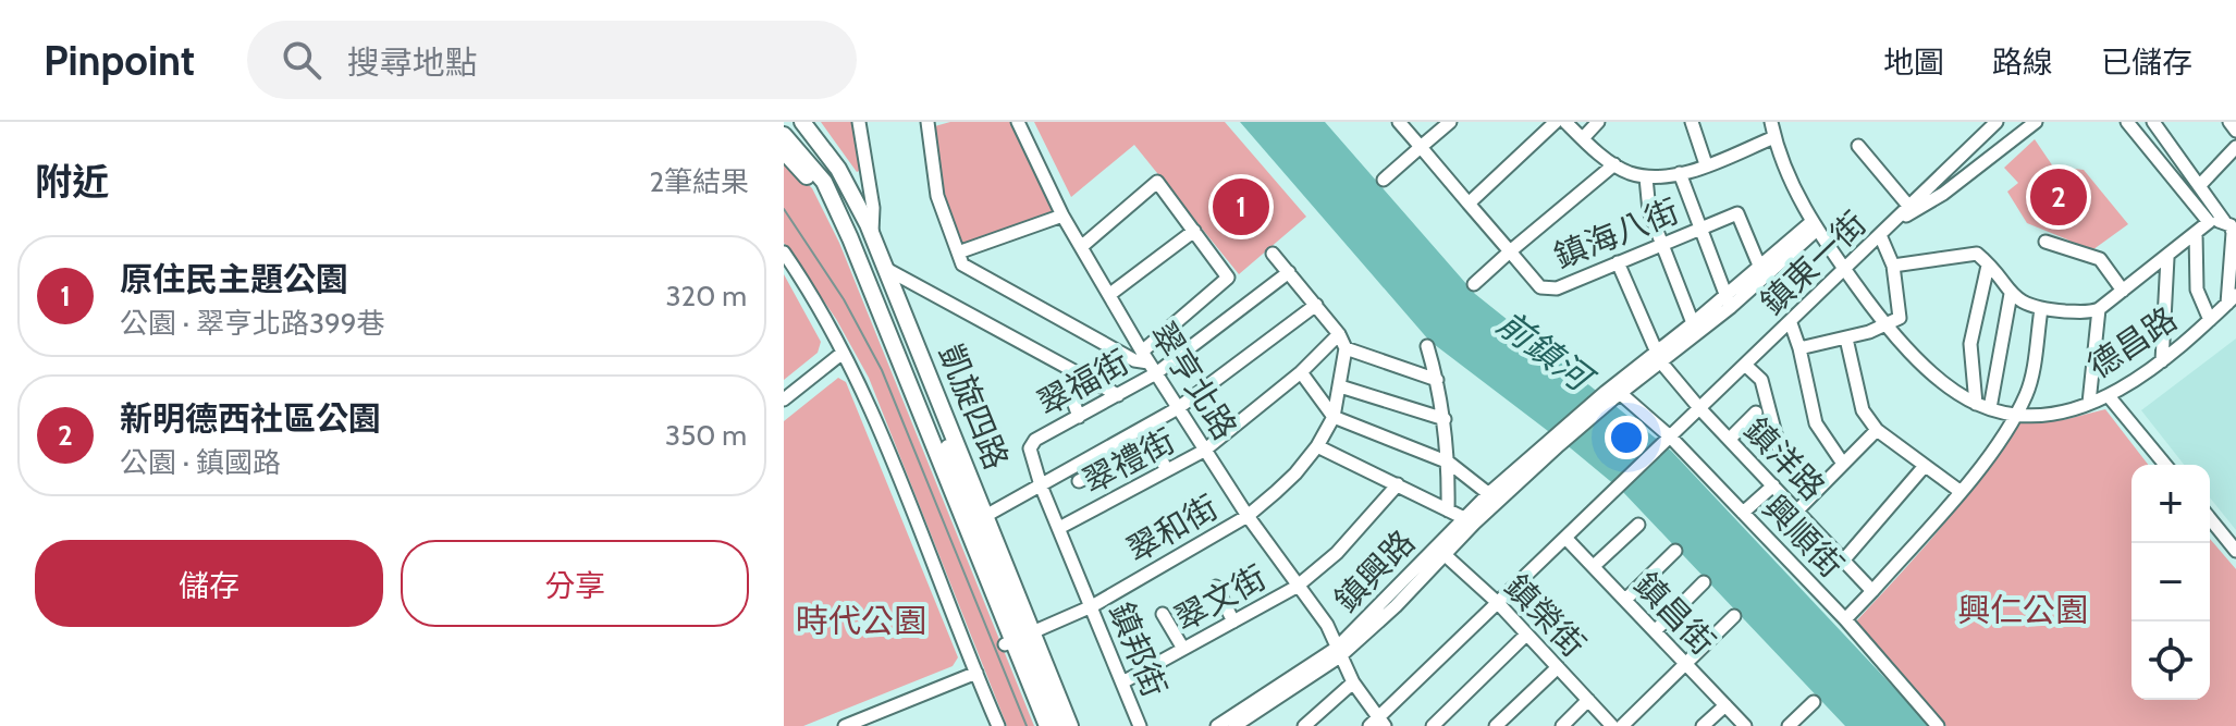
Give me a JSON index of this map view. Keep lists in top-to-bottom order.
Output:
{
  "streets": {
    "street": [
      "鎮海八街",
      "鎮東一街",
      "德昌路",
      "翠亨北路",
      "翠福街",
      "凱旋四路",
      "鎮洋路",
      "翠禮街",
      "翠和街",
      "興順街",
      "鎮興路",
      "翠文街",
      "鎮昌街",
      "鎮榮街",
      "鎮邦街"
    ]
  },
  "crossings": [
    ["鎮海八街", "鎮洋路"],
    ["鎮東一街", "德昌路"],
    ["鎮東一街", "鎮洋路"],
    ["鎮東一街", "興順街"],
    ["鎮東一街", "鎮昌街"],
    ["翠亨北路", "翠福街"],
    ["翠亨北路", "翠禮街"],
    ["翠亨北路", "翠和街"],
    ["翠亨北路", "鎮興路"],
    ["翠亨北路", "翠文街"],
    ["翠福街", "鎮邦街"],
    ["凱旋四路", "翠和街"],
    ["翠禮街", "鎮邦街"],
    ["翠和街", "鎮邦街"],
    ["興順街", "鎮興路"],
    ["鎮興路", "鎮榮街"],
    ["翠文街", "鎮邦街"]
  ],
  "water": ["前鎮河"],
  "parks": ["興仁公園", "時代公園"],
  "page": {
    "header": "Pinpoint",
    "search": "搜尋地點",
    "nav": ["地圖", "路線", "已儲存"],
    "heading": ["附近", "2筆結果"],
    "pins": ["2", "1"],
    "list": [
      {
        "mark": "1",
        "name": "原住民主題公園",
        "note": "公園 · 翠亨北路399巷",
        "value": "320 m"
      },
      {
        "mark": "2",
        "name": "新明德西社區公園",
        "note": "公園 · 鎮國路",
        "value": "350 m"
      }
    ],
    "map_buttons": ["+", "−"],
    "buttons": ["儲存", "分享"]
  }
}
